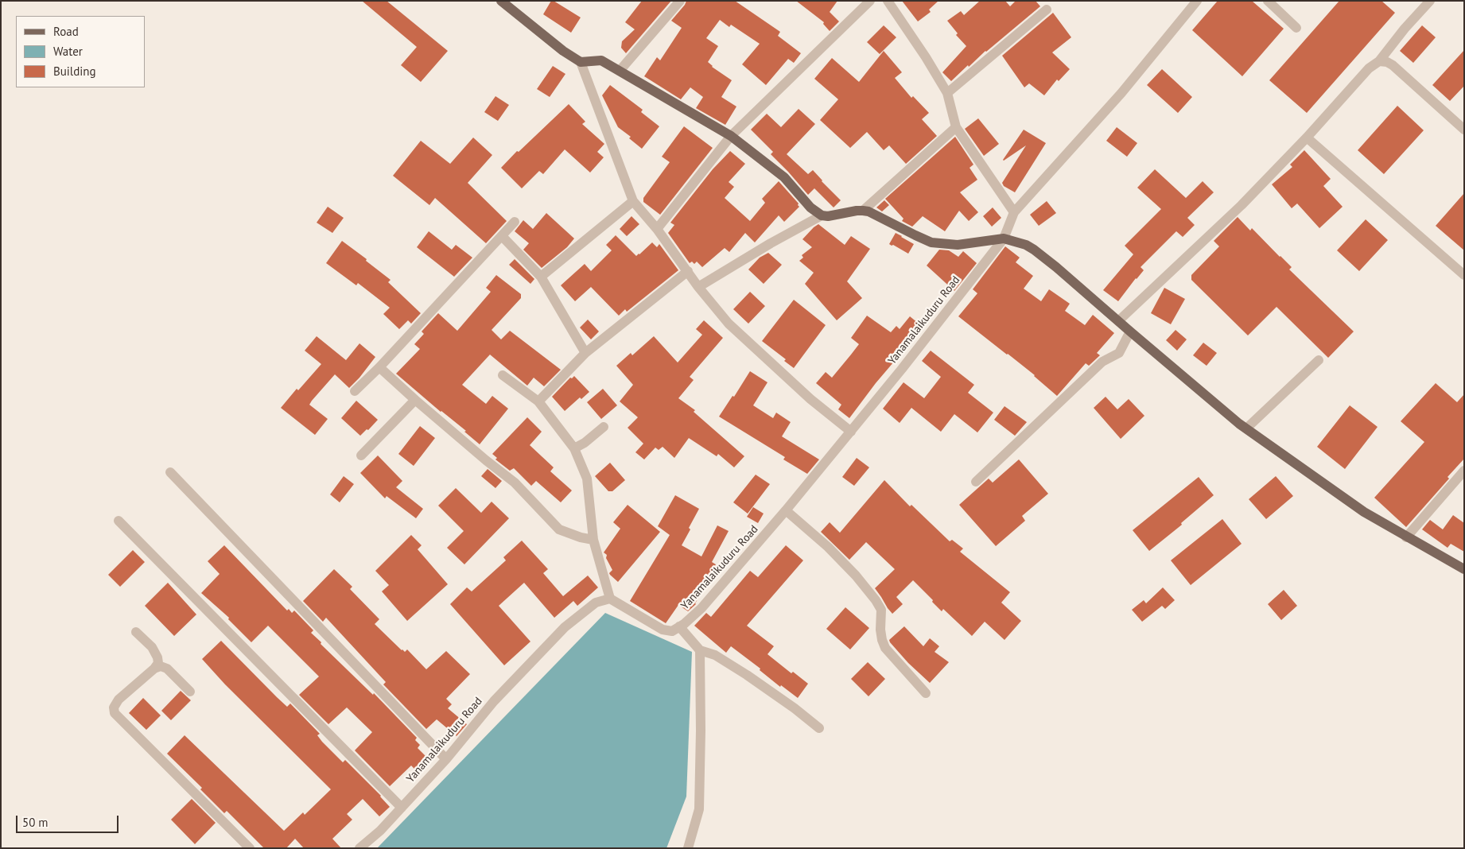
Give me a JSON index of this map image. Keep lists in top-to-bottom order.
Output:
{
  "streets": {
    "street": ["Yanamalaikuduru Road"]
  },
  "legend": ["Road", "Water", "Building"],
  "scale_bar": "50 m"
}
